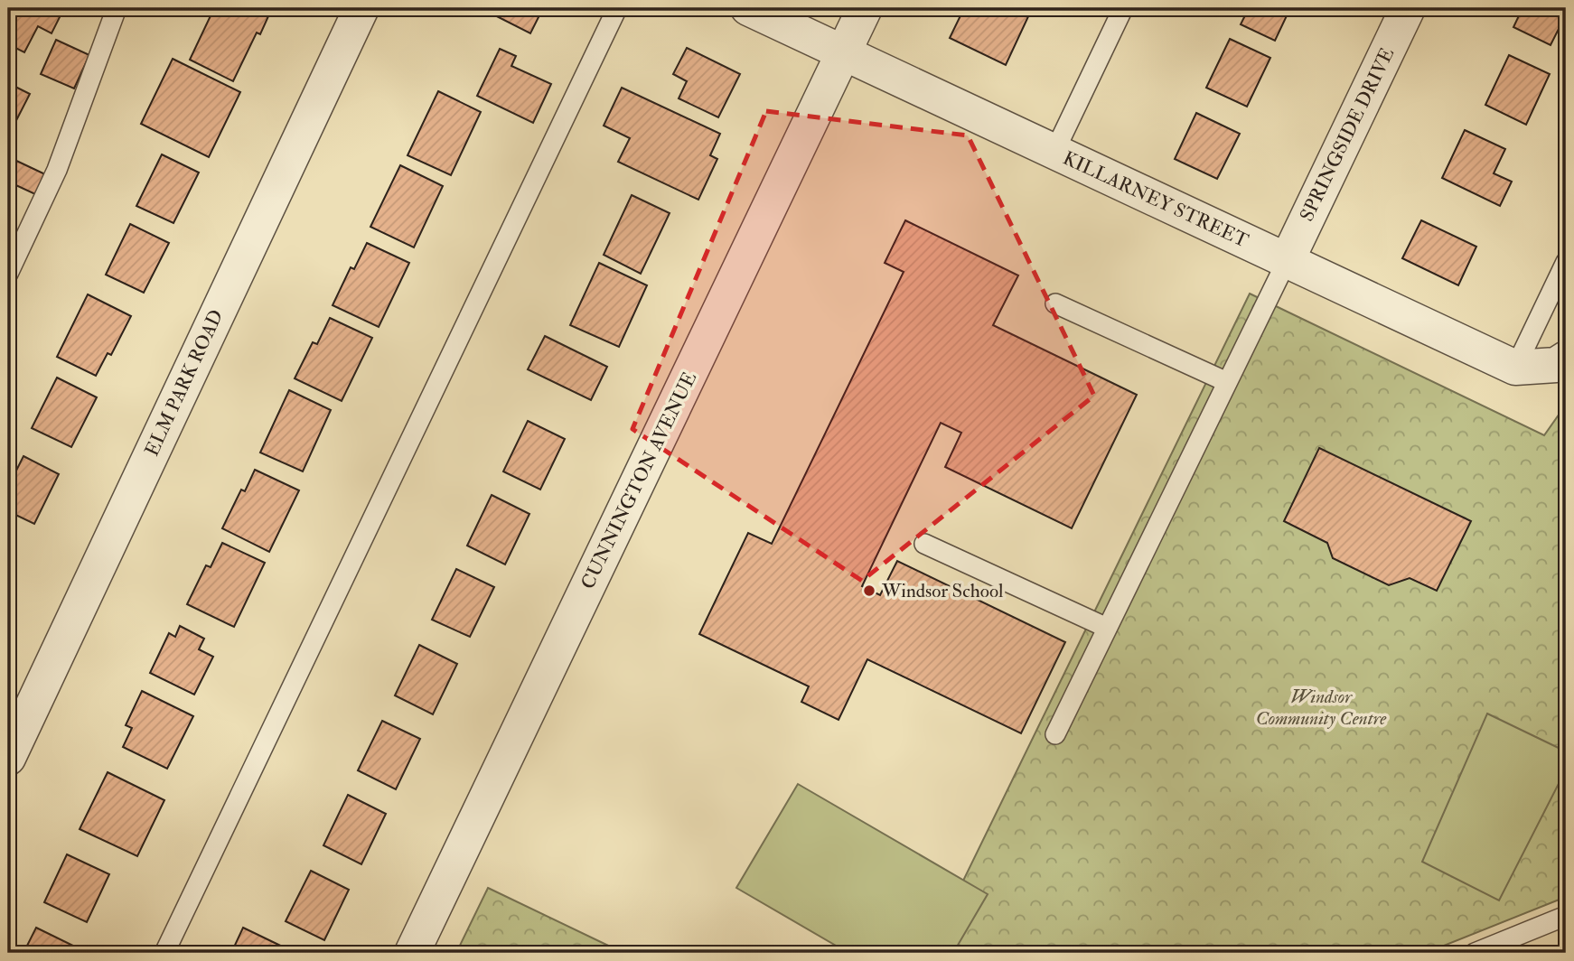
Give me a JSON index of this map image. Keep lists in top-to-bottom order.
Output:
{
  "streets": {
    "street": [
      "SPRINGSIDE DRIVE",
      "KILLARNEY STREET",
      "ELM PARK ROAD",
      "CUNNINGTON AVENUE"
    ]
  },
  "crossings": [
    ["SPRINGSIDE DRIVE", "KILLARNEY STREET"],
    ["KILLARNEY STREET", "CUNNINGTON AVENUE"]
  ],
  "parks": ["Windsor Community Centre"],
  "places": ["Windsor School"]
}
